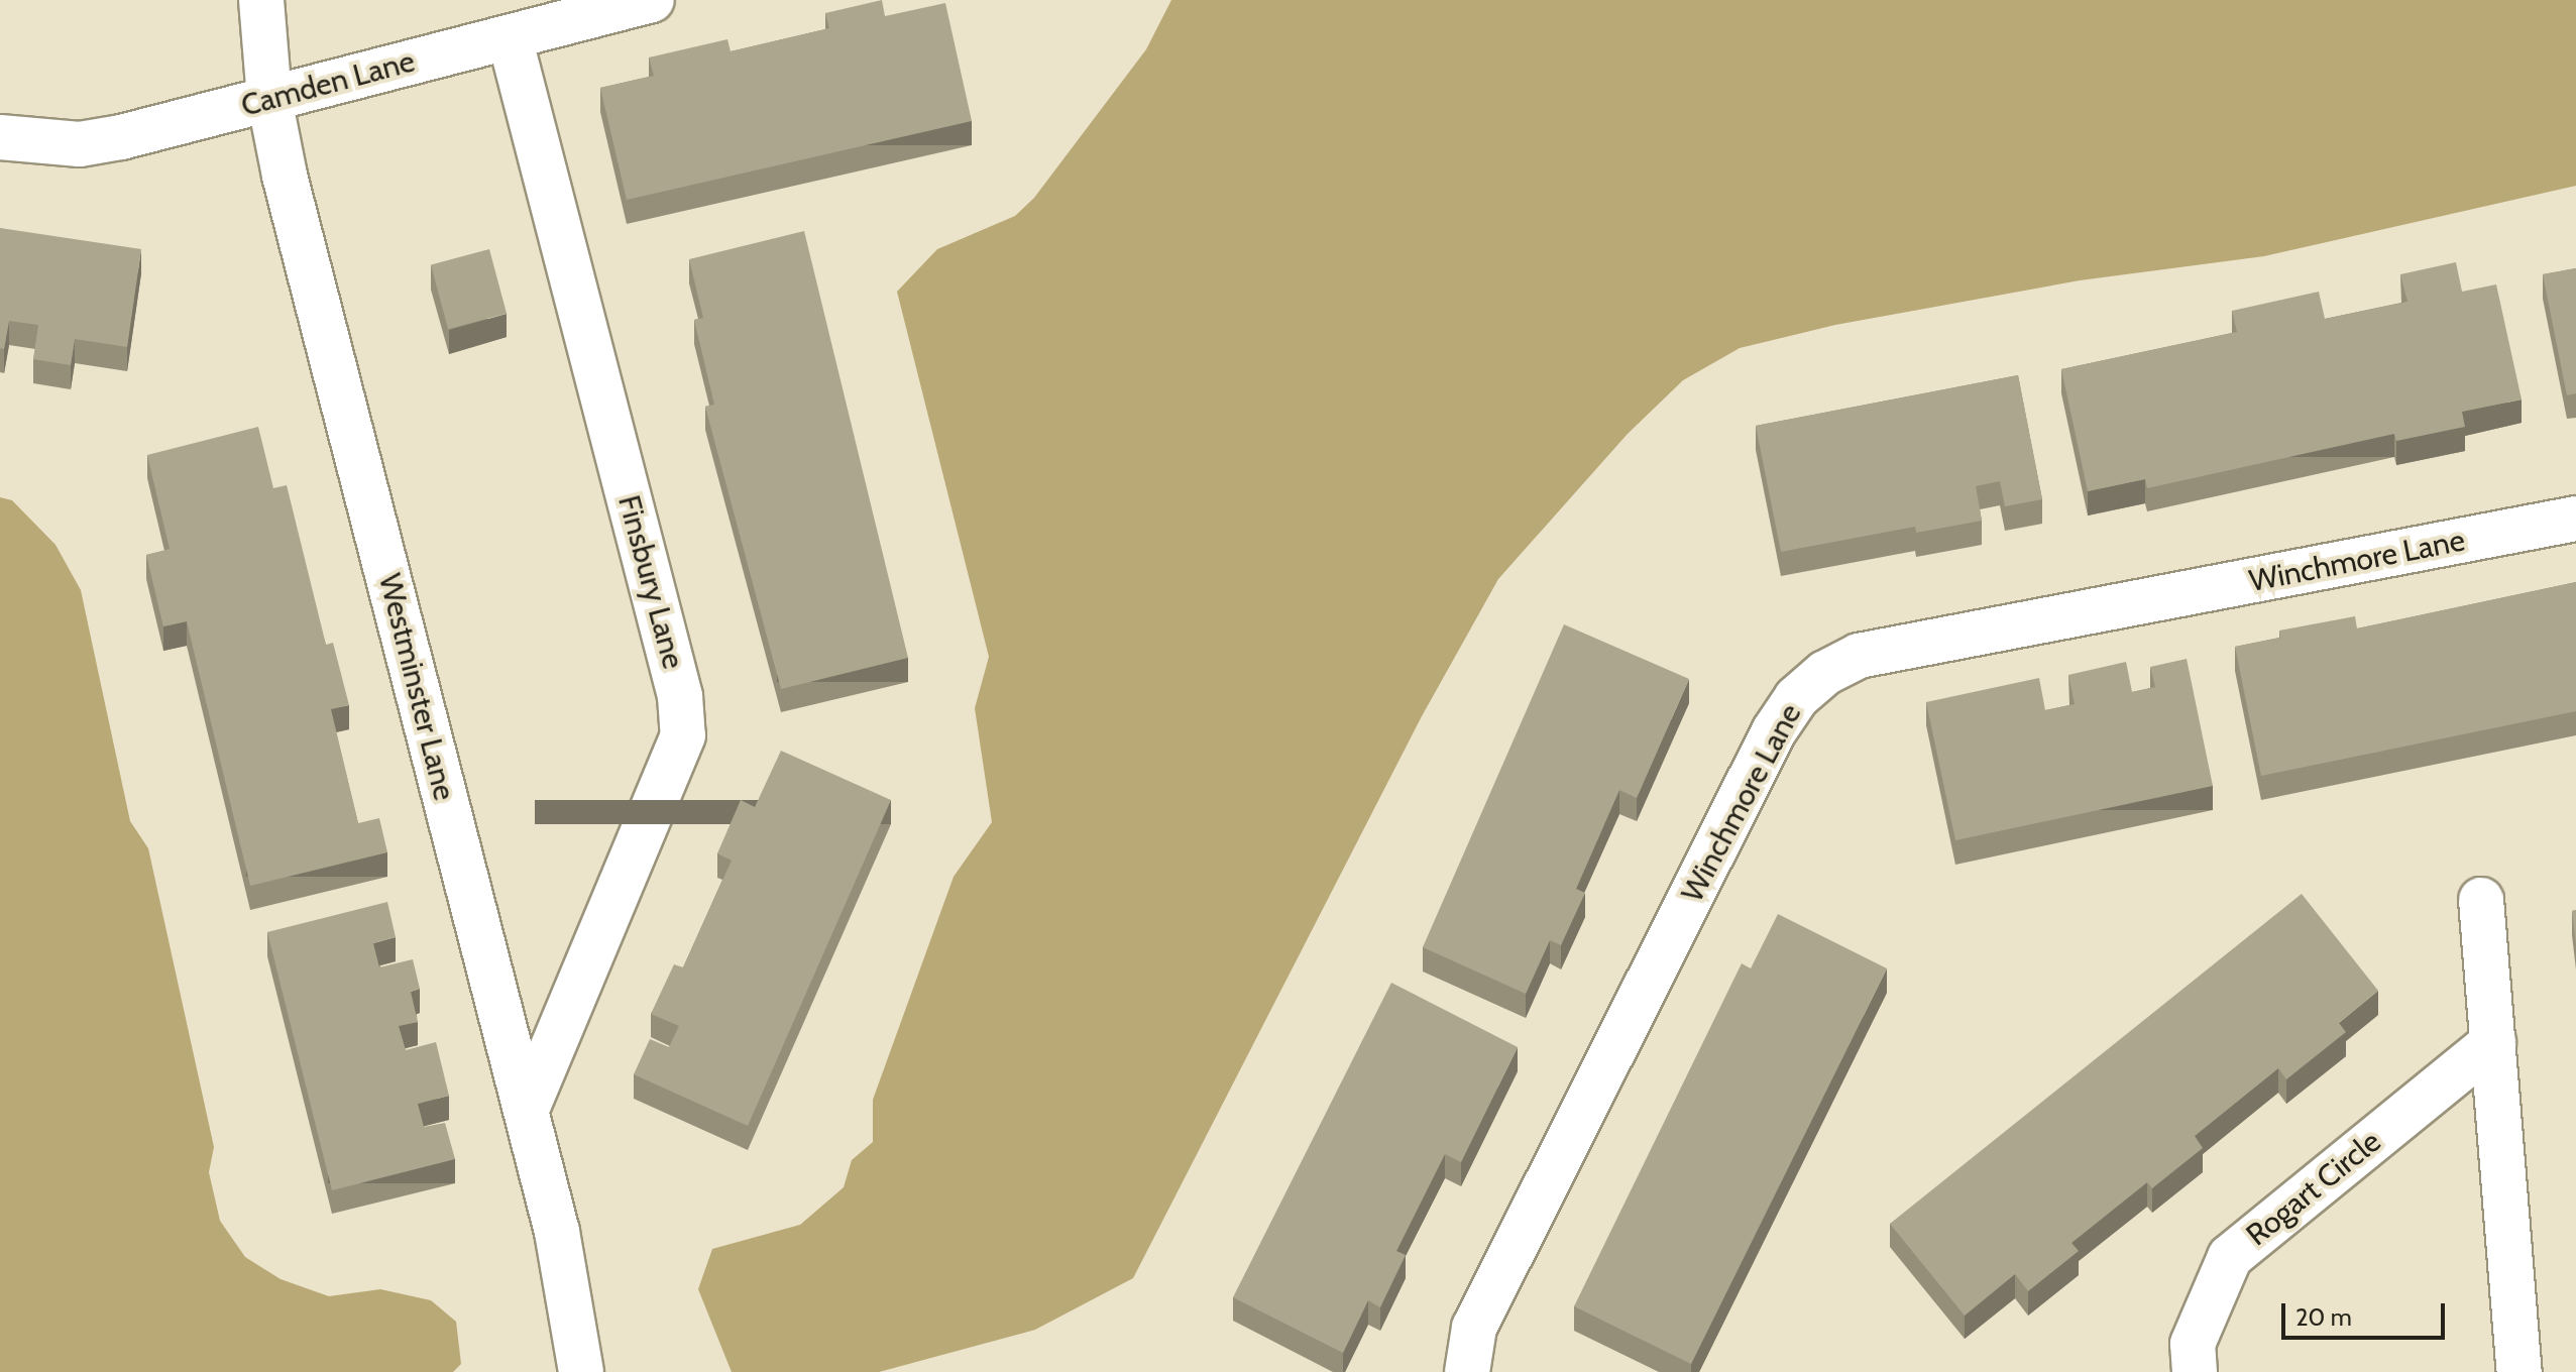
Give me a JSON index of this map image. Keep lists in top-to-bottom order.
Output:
{
  "streets": {
    "street": [
      "Camden Lane",
      "Winchmore Lane",
      "Finsbury Lane",
      "Westminster Lane",
      "Rogart Circle"
    ]
  },
  "crossings": [
    ["Camden Lane", "Finsbury Lane"],
    ["Camden Lane", "Westminster Lane"],
    ["Finsbury Lane", "Westminster Lane"]
  ],
  "scale_bar": "20 m"
}
